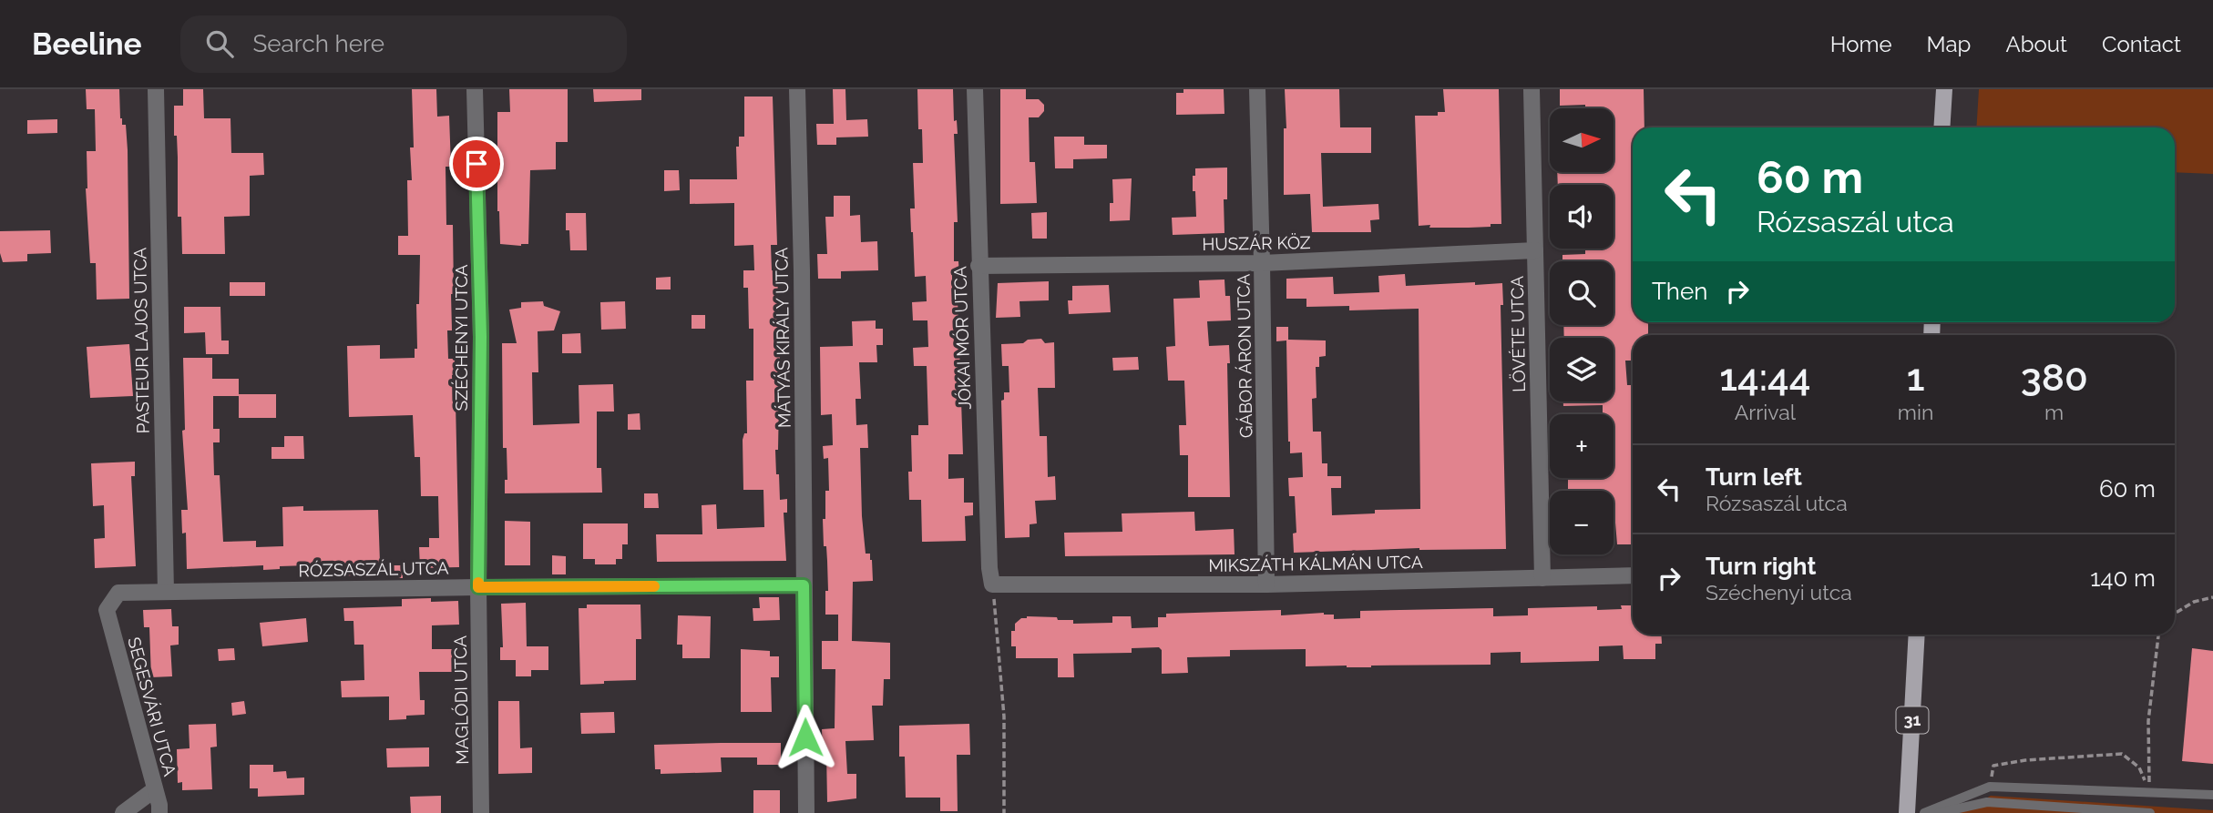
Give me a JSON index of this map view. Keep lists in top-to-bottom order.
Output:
{
  "streets": {
    "main road": ["31"],
    "street": [
      "HUSZÁR KÖZ",
      "LÖVÉTE UTCA",
      "SZÉCHENYI UTCA",
      "MÁTYÁS KIRÁLY UTCA",
      "JÓKAI MÓR UTCA",
      "PASTEUR LAJOS UTCA",
      "GÁBOR ÁRON UTCA",
      "MIKSZÁTH KÁLMÁN UTCA",
      "RÓZSASZÁL UTCA",
      "MAGLÓDI UTCA",
      "SEGESVÁRI UTCA"
    ]
  },
  "crossings": [
    ["HUSZÁR KÖZ", "LÖVÉTE UTCA"],
    ["HUSZÁR KÖZ", "JÓKAI MÓR UTCA"],
    ["HUSZÁR KÖZ", "GÁBOR ÁRON UTCA"],
    ["LÖVÉTE UTCA", "MIKSZÁTH KÁLMÁN UTCA"],
    ["SZÉCHENYI UTCA", "RÓZSASZÁL UTCA"],
    ["SZÉCHENYI UTCA", "MAGLÓDI UTCA"],
    ["MÁTYÁS KIRÁLY UTCA", "RÓZSASZÁL UTCA"],
    ["JÓKAI MÓR UTCA", "MIKSZÁTH KÁLMÁN UTCA"],
    ["PASTEUR LAJOS UTCA", "RÓZSASZÁL UTCA"],
    ["GÁBOR ÁRON UTCA", "MIKSZÁTH KÁLMÁN UTCA"],
    ["RÓZSASZÁL UTCA", "MAGLÓDI UTCA"],
    ["RÓZSASZÁL UTCA", "SEGESVÁRI UTCA"]
  ],
  "north": "right",
  "page": {
    "header": "Beeline",
    "search": "Search here",
    "nav": [
      "Home",
      "Map",
      "About",
      "Contact"
    ],
    "map_buttons": ["+", "−"],
    "turn": ["60 m", "Rózsaszál utca"],
    "then": "Then",
    "eta": [
      "14:44",
      "Arrival",
      "1",
      "min",
      "380",
      "m"
    ],
    "list": [
      {
        "name": "Turn left",
        "note": "Rózsaszál utca",
        "value": "60 m"
      },
      {
        "name": "Turn right",
        "note": "Széchenyi utca",
        "value": "140 m"
      }
    ]
  }
}
